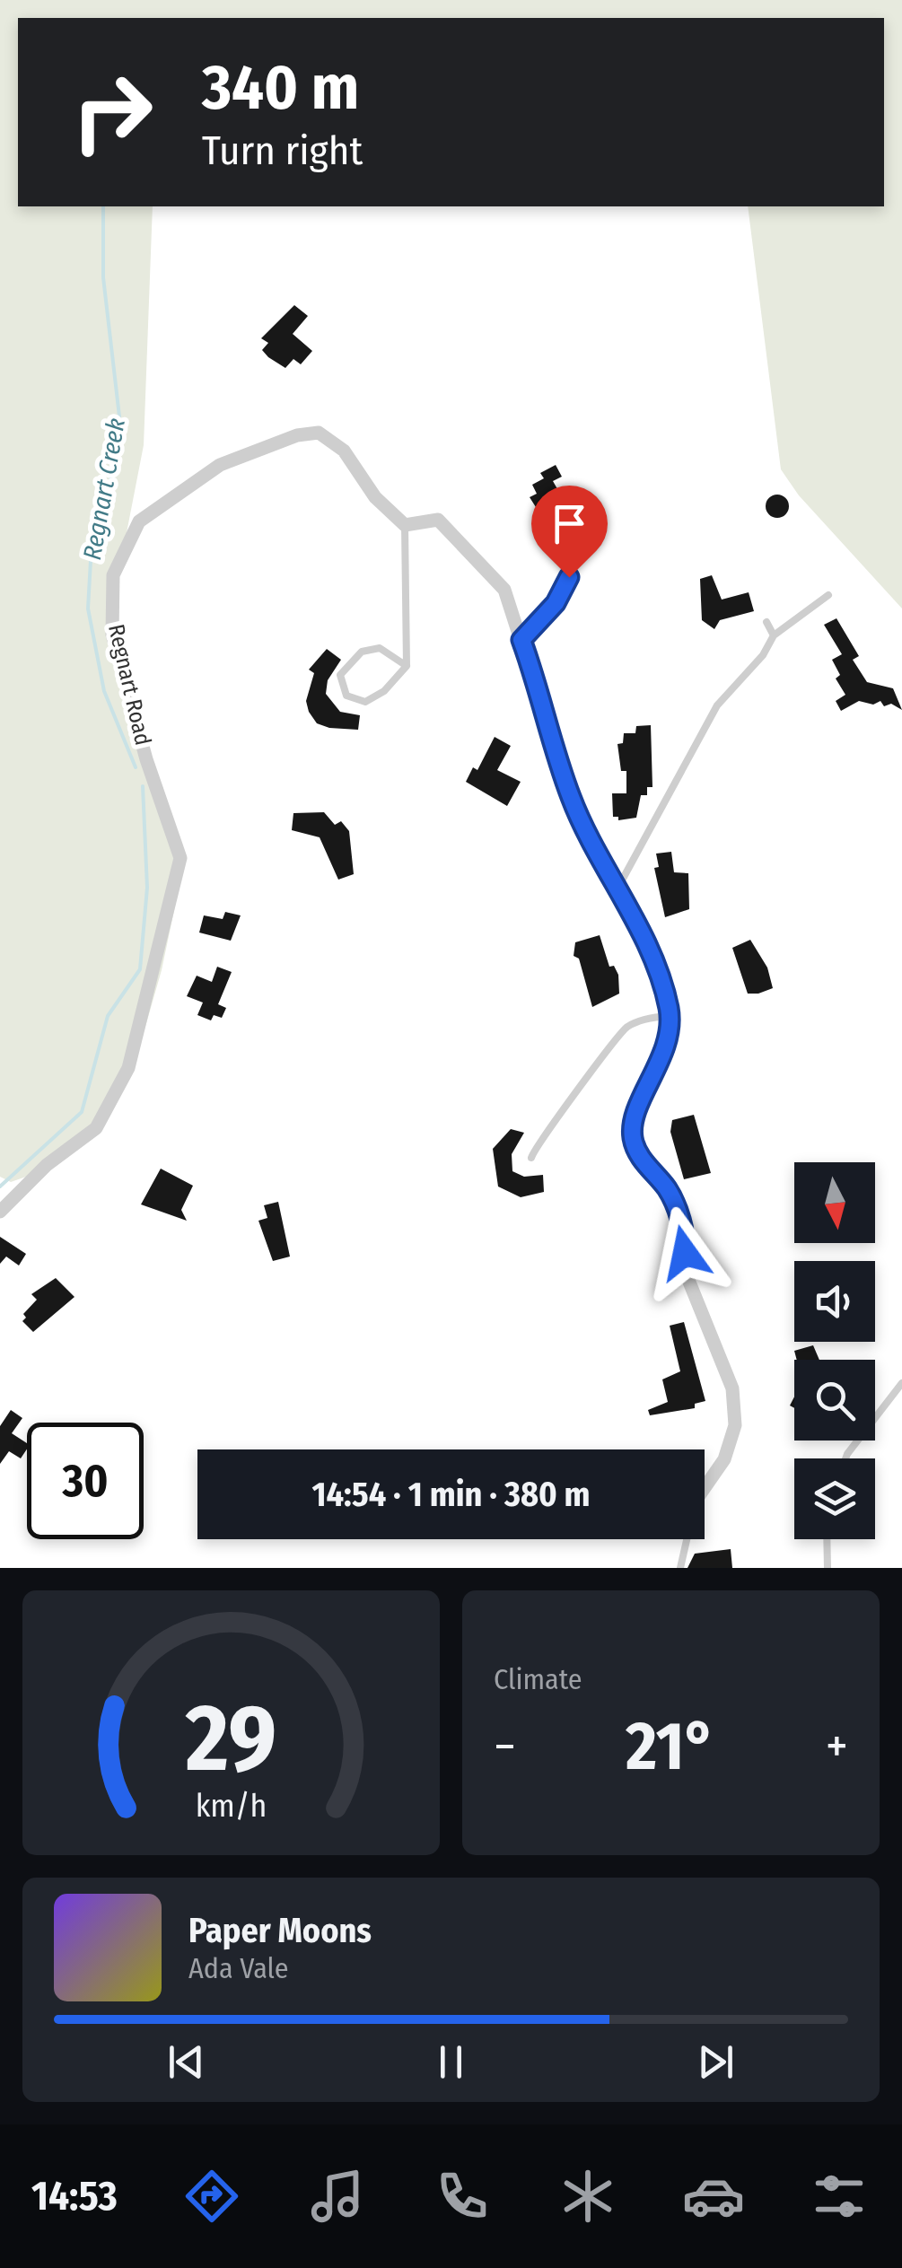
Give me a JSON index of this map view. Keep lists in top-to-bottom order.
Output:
{
  "streets": {
    "street": ["Regnart Road"]
  },
  "water": ["Regnart Creek"],
  "north": "bottom",
  "page": {
    "turn": ["340 m", "Turn right"],
    "limit": "30",
    "trip": "14:54 · 1 min · 380 m",
    "tile": "Climate",
    "heat": ["−", "21°", "+"],
    "song": ["Paper Moons", "Ada Vale"],
    "tabs": "14:53",
    "gauge": ["29", "km/h"]
  }
}
